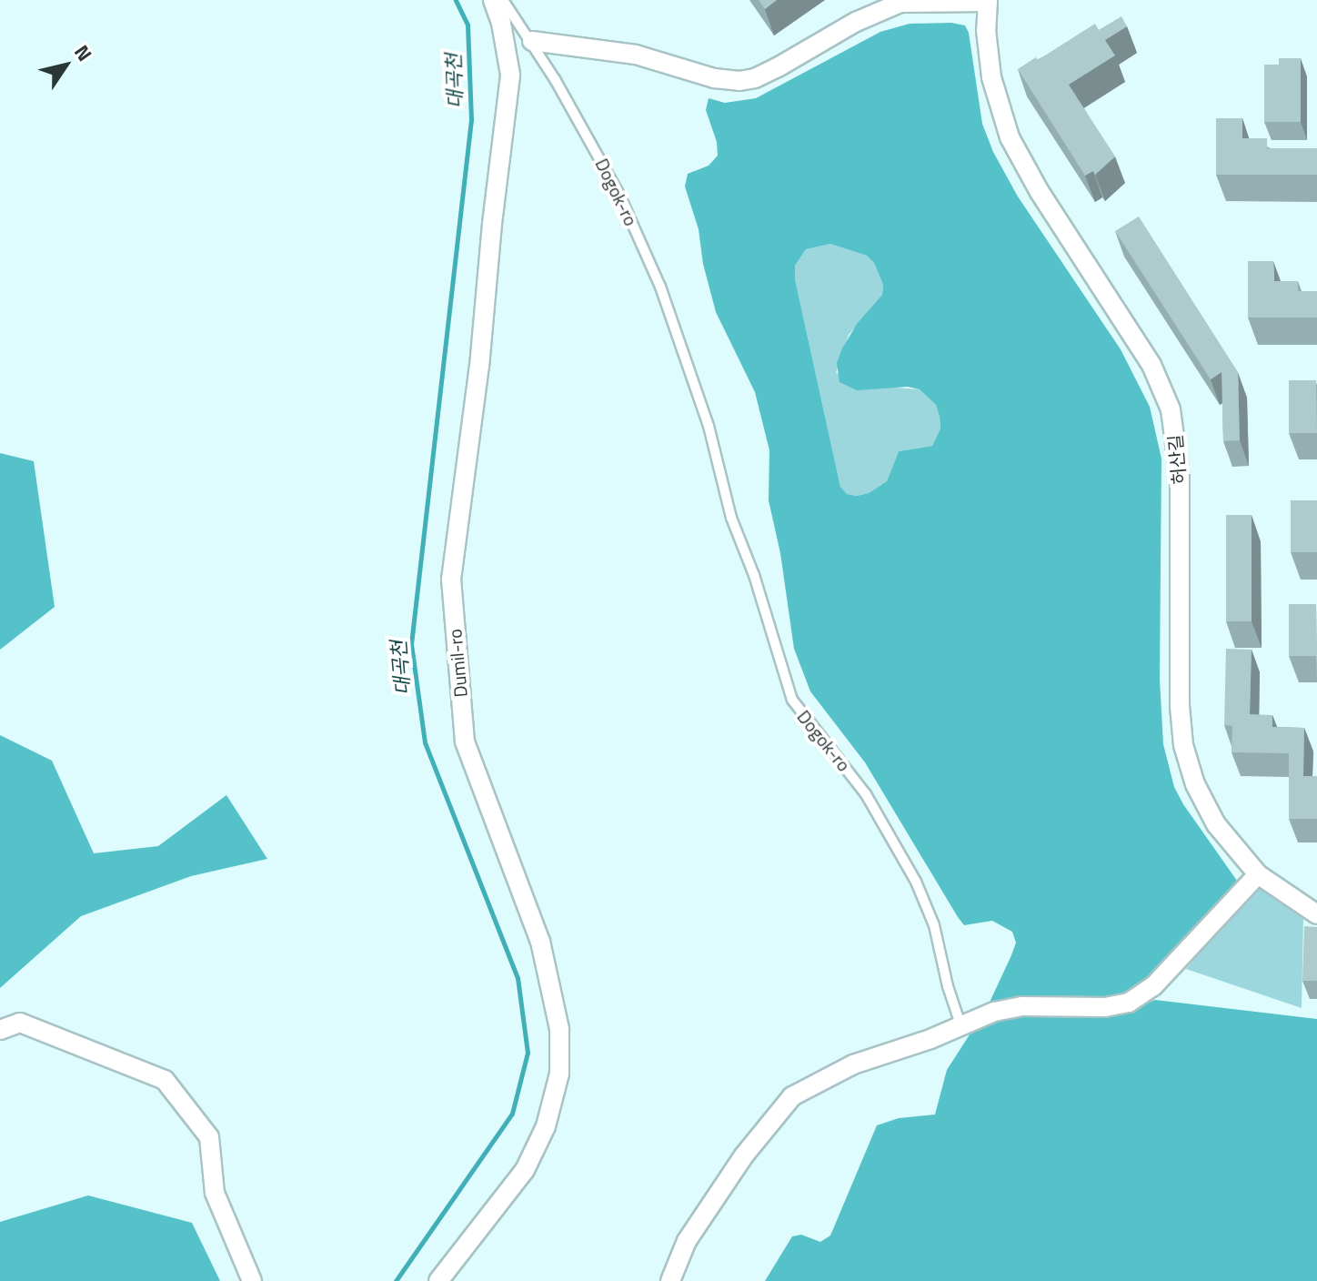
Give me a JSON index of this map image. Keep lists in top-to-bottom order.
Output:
{
  "streets": {
    "street": ["허산길", "Dumil-ro"],
    "lane": ["Dogok-ro"]
  },
  "water": ["대곡천"],
  "north": "top right"
}
